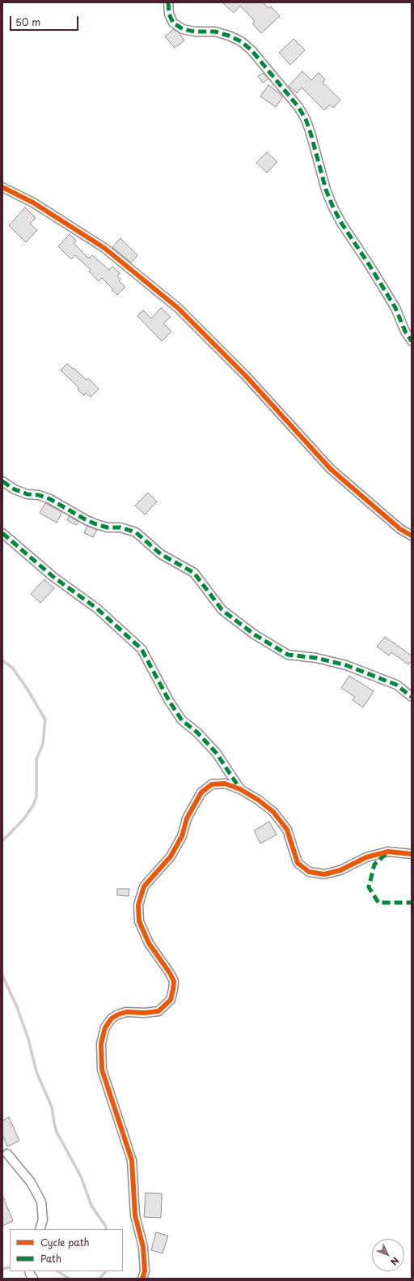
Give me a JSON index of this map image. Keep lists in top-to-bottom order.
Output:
{
  "legend": ["Cycle path", "Path"],
  "scale_bar": "50 m",
  "north": "bottom right"
}
